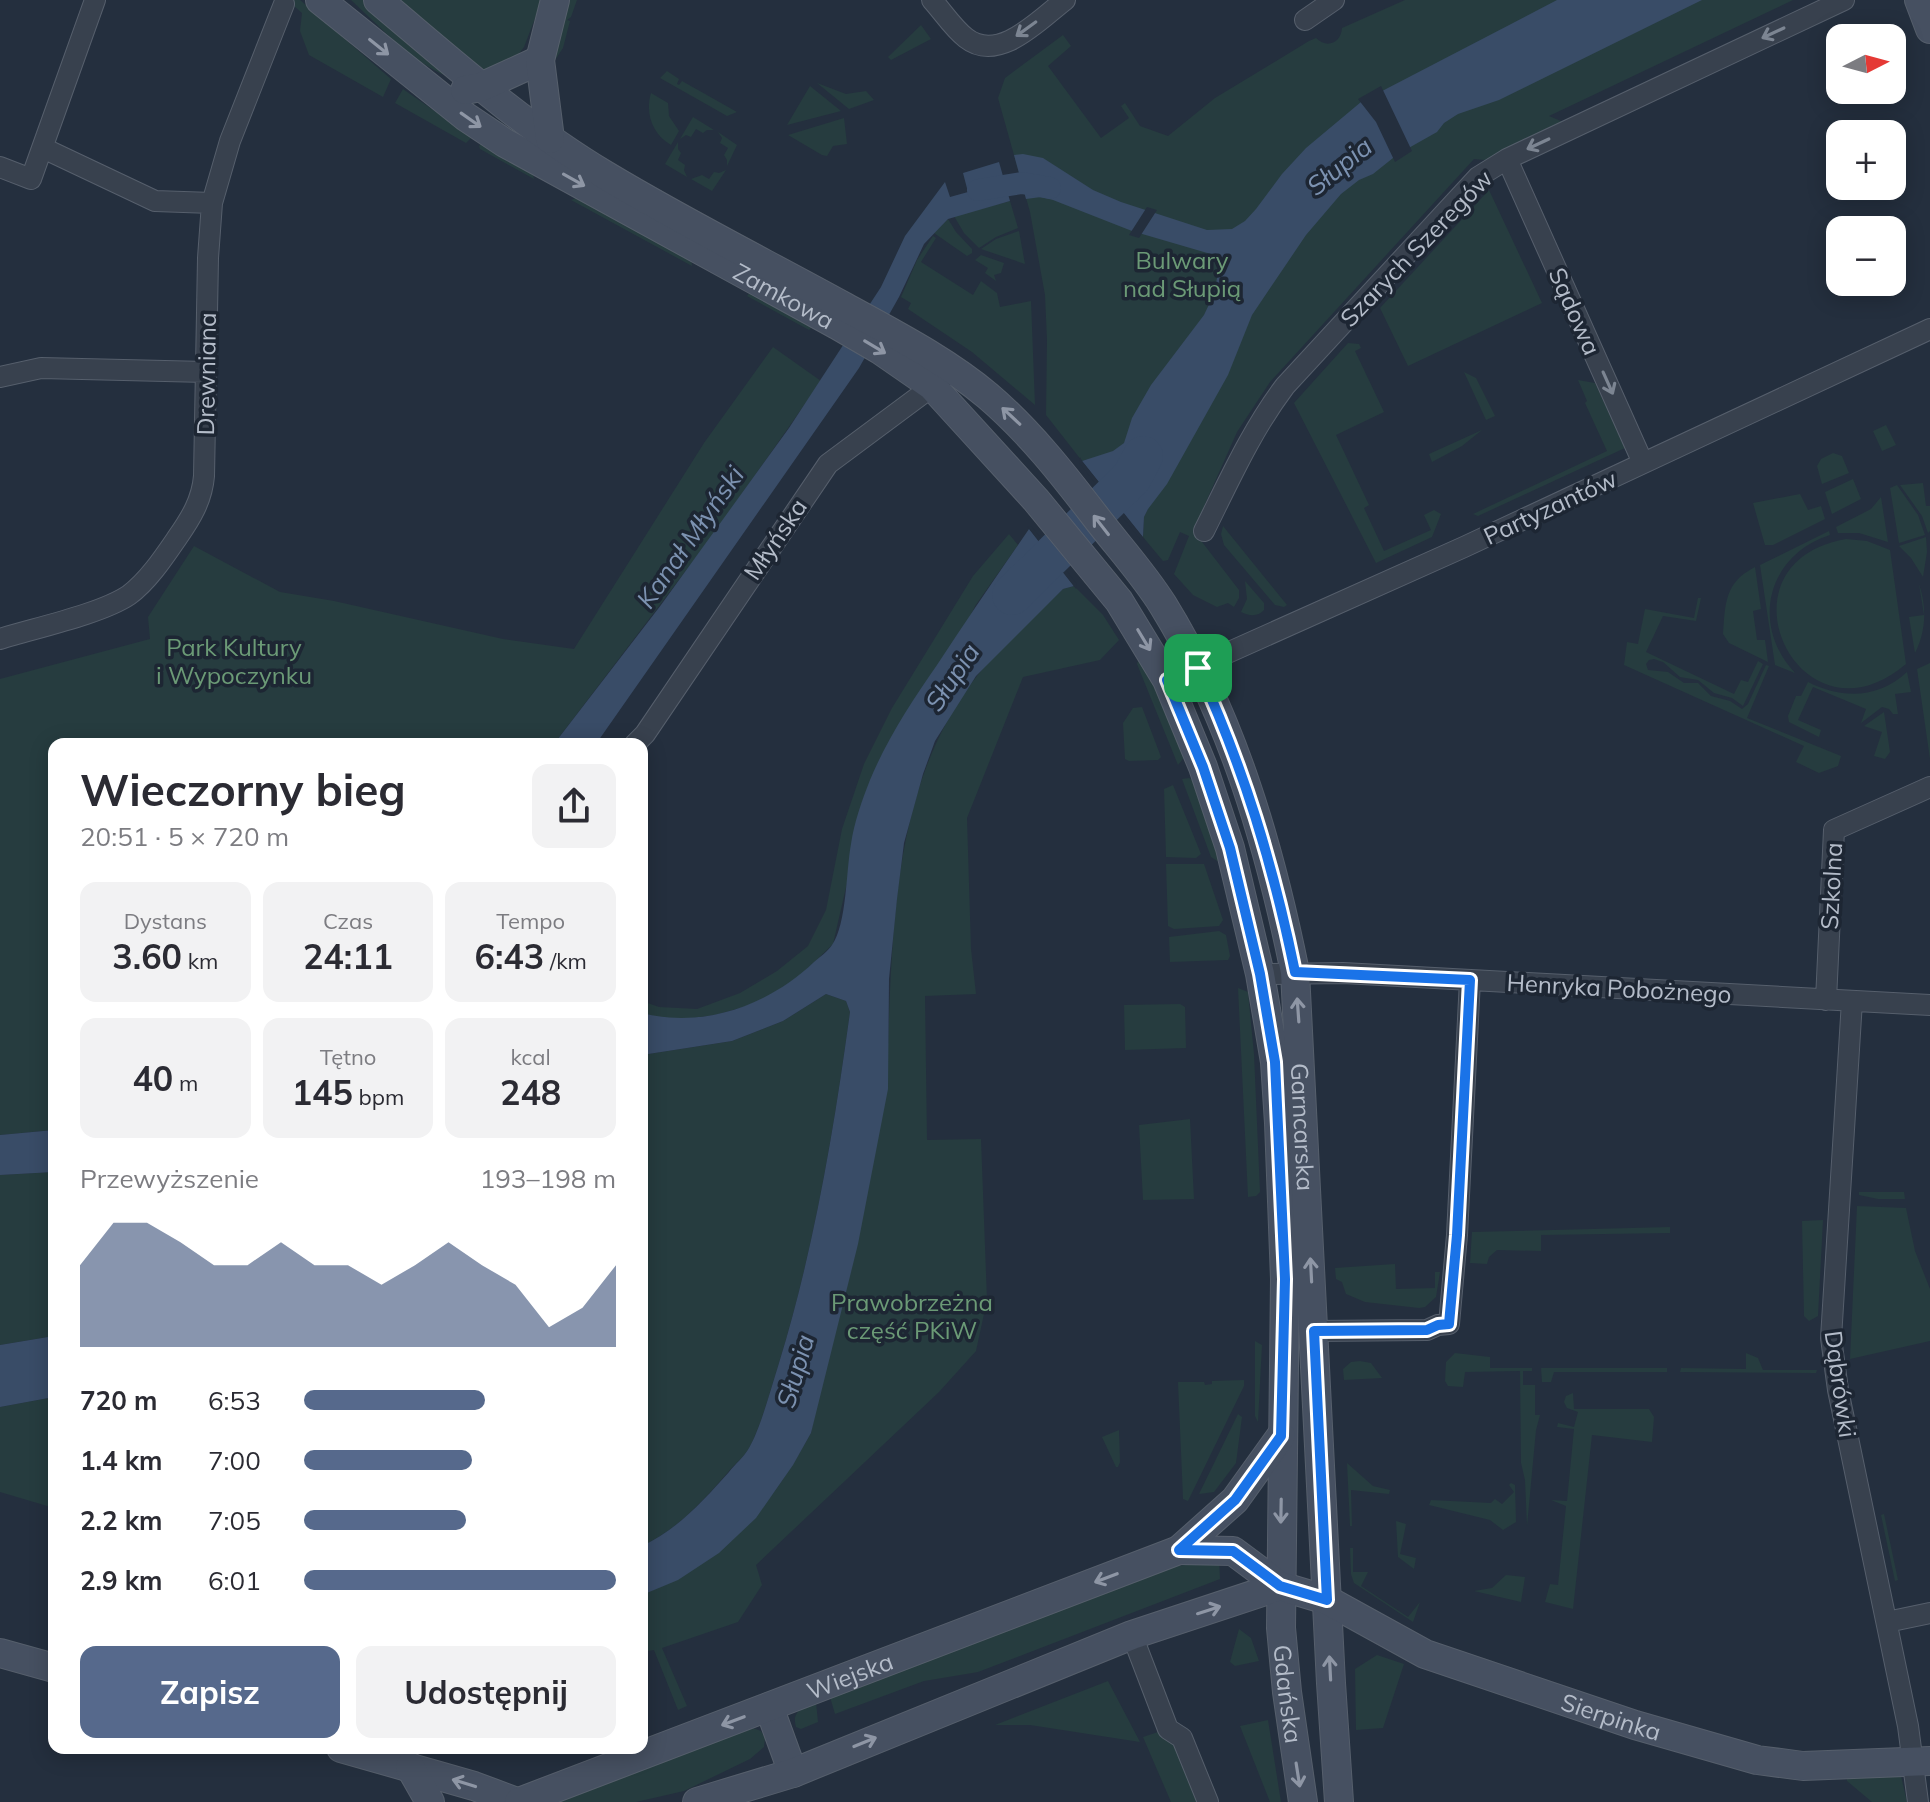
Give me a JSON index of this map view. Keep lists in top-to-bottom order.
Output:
{
  "streets": {
    "main road": [
      "Zamkowa",
      "Garncarska",
      "Wiejska",
      "Gdańska",
      "Sierpinka"
    ],
    "street": [
      "Szarych Szeregów",
      "Sądowa",
      "Drewniana",
      "Partyzantów",
      "Młyńska",
      "Szkolna",
      "Henryka Pobożnego",
      "Dąbrówki"
    ]
  },
  "crossings": [
    ["Szarych Szeregów", "Sądowa"],
    ["Zamkowa", "Partyzantów"],
    ["Zamkowa", "Młyńska"],
    ["Zamkowa", "Garncarska"],
    ["Sądowa", "Partyzantów"],
    ["Partyzantów", "Garncarska"],
    ["Szkolna", "Henryka Pobożnego"],
    ["Henryka Pobożnego", "Garncarska"],
    ["Henryka Pobożnego", "Dąbrówki"],
    ["Garncarska", "Wiejska"],
    ["Garncarska", "Gdańska"],
    ["Garncarska", "Sierpinka"],
    ["Dąbrówki", "Sierpinka"],
    ["Wiejska", "Gdańska"],
    ["Wiejska", "Sierpinka"],
    ["Gdańska", "Sierpinka"]
  ],
  "one_way": ["Szarych Szeregów", "Sądowa"],
  "water": ["Słupia", "Kanał Młyński"],
  "parks": ["Bulwary nad Słupią", "Park Kultury i Wypoczynku", "Prawobrzeżna część PKiW"],
  "north": "right",
  "page": {
    "map_buttons": ["+", "−"],
    "heading": ["Wieczorny bieg", "20:51 · 5 × 720 m"],
    "stats": [
      ["Dystans", "3.60 km"],
      ["Czas", "24:11"],
      ["Tempo", "6:43 /km"],
      ["40 m"],
      ["Tętno", "145 bpm"],
      ["kcal", "248"]
    ],
    "chart": ["Przewyższenie", "193–198 m"],
    "list": [
      {
        "name": "720 m",
        "note": "6:53"
      },
      {
        "name": "1.4 km",
        "note": "7:00"
      },
      {
        "name": "2.2 km",
        "note": "7:05"
      },
      {
        "name": "2.9 km",
        "note": "6:01"
      }
    ],
    "buttons": ["Zapisz", "Udostępnij"]
  }
}
